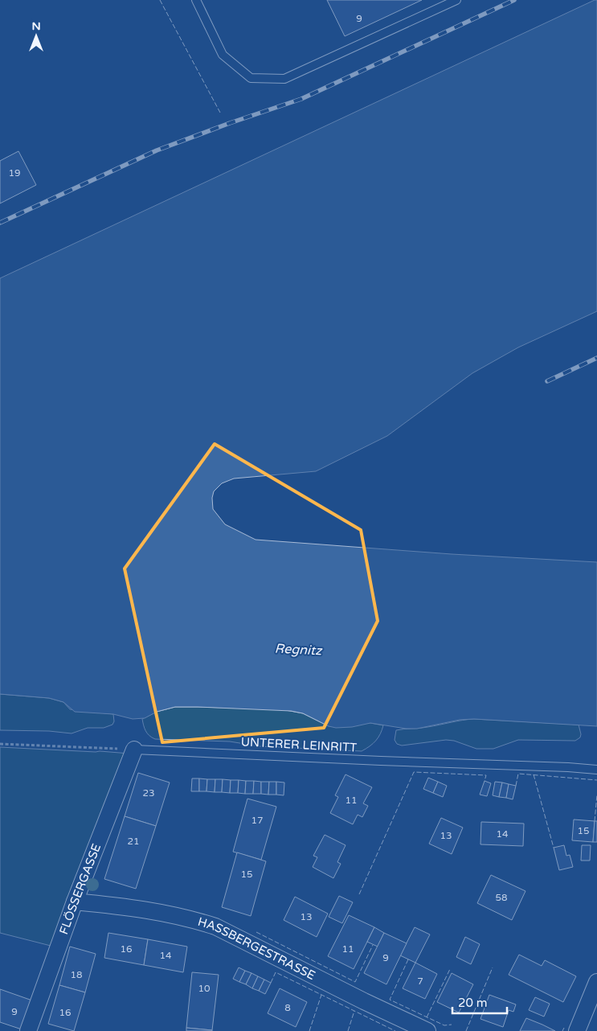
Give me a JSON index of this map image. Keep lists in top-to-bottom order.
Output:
{
  "streets": {
    "street": ["FLÖSSERGASSE", "HASSBERGESTRASSE"],
    "lane": ["UNTERER LEINRITT"]
  },
  "crossings": [
    ["UNTERER LEINRITT", "FLÖSSERGASSE"],
    ["FLÖSSERGASSE", "HASSBERGESTRASSE"]
  ],
  "water": ["Regnitz"],
  "house_numbers": [
    "9",
    "19",
    "23",
    "11",
    "17",
    "15",
    "14",
    "13",
    "21",
    "15",
    "58",
    "13",
    "16",
    "11",
    "14",
    "9",
    "18",
    "7",
    "10",
    "8",
    "9",
    "16"
  ],
  "scale_bar": "20 m",
  "north": "top"
}
